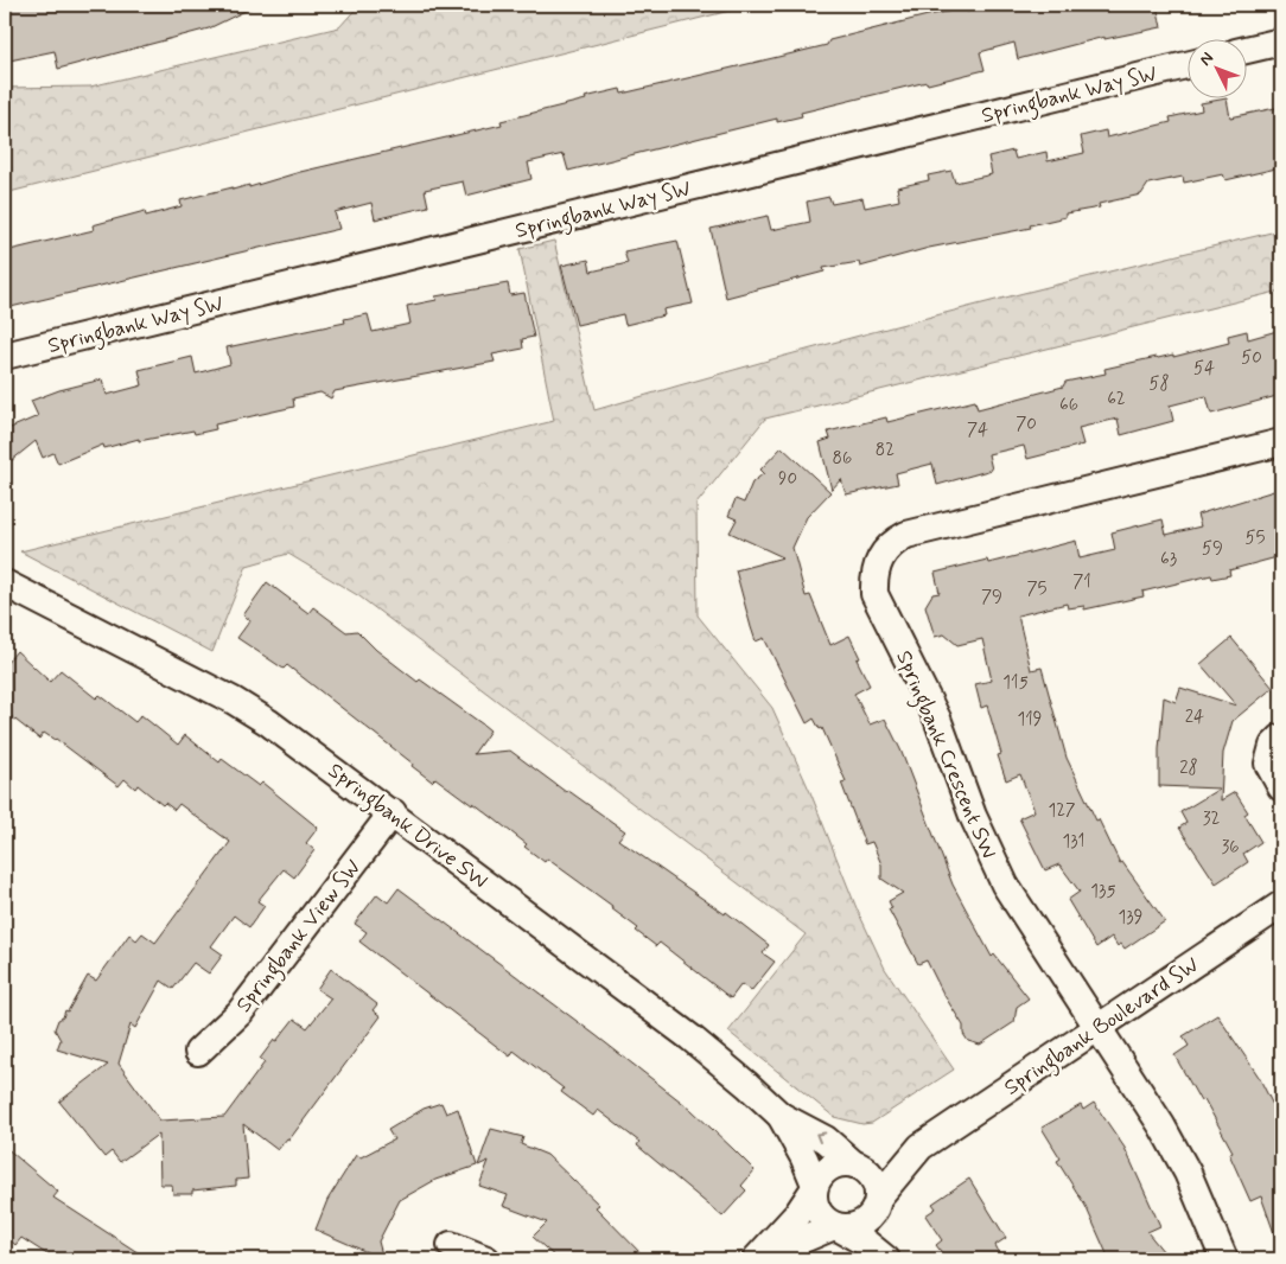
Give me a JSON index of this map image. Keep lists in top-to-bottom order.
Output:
{
  "streets": {
    "street": [
      "Springbank Way SW",
      "Springbank Crescent SW",
      "Springbank Drive SW",
      "Springbank View SW",
      "Springbank Boulevard SW"
    ]
  },
  "crossings": [
    ["Springbank Crescent SW", "Springbank Boulevard SW"],
    ["Springbank Drive SW", "Springbank View SW"],
    ["Springbank Drive SW", "Springbank Boulevard SW"]
  ],
  "house_numbers": [
    "50",
    "54",
    "58",
    "62",
    "66",
    "70",
    "74",
    "82",
    "86",
    "90",
    "55",
    "59",
    "63",
    "71",
    "75",
    "79",
    "115",
    "24",
    "119",
    "28",
    "127",
    "32",
    "131",
    "36",
    "135",
    "139"
  ],
  "north": "top left"
}
